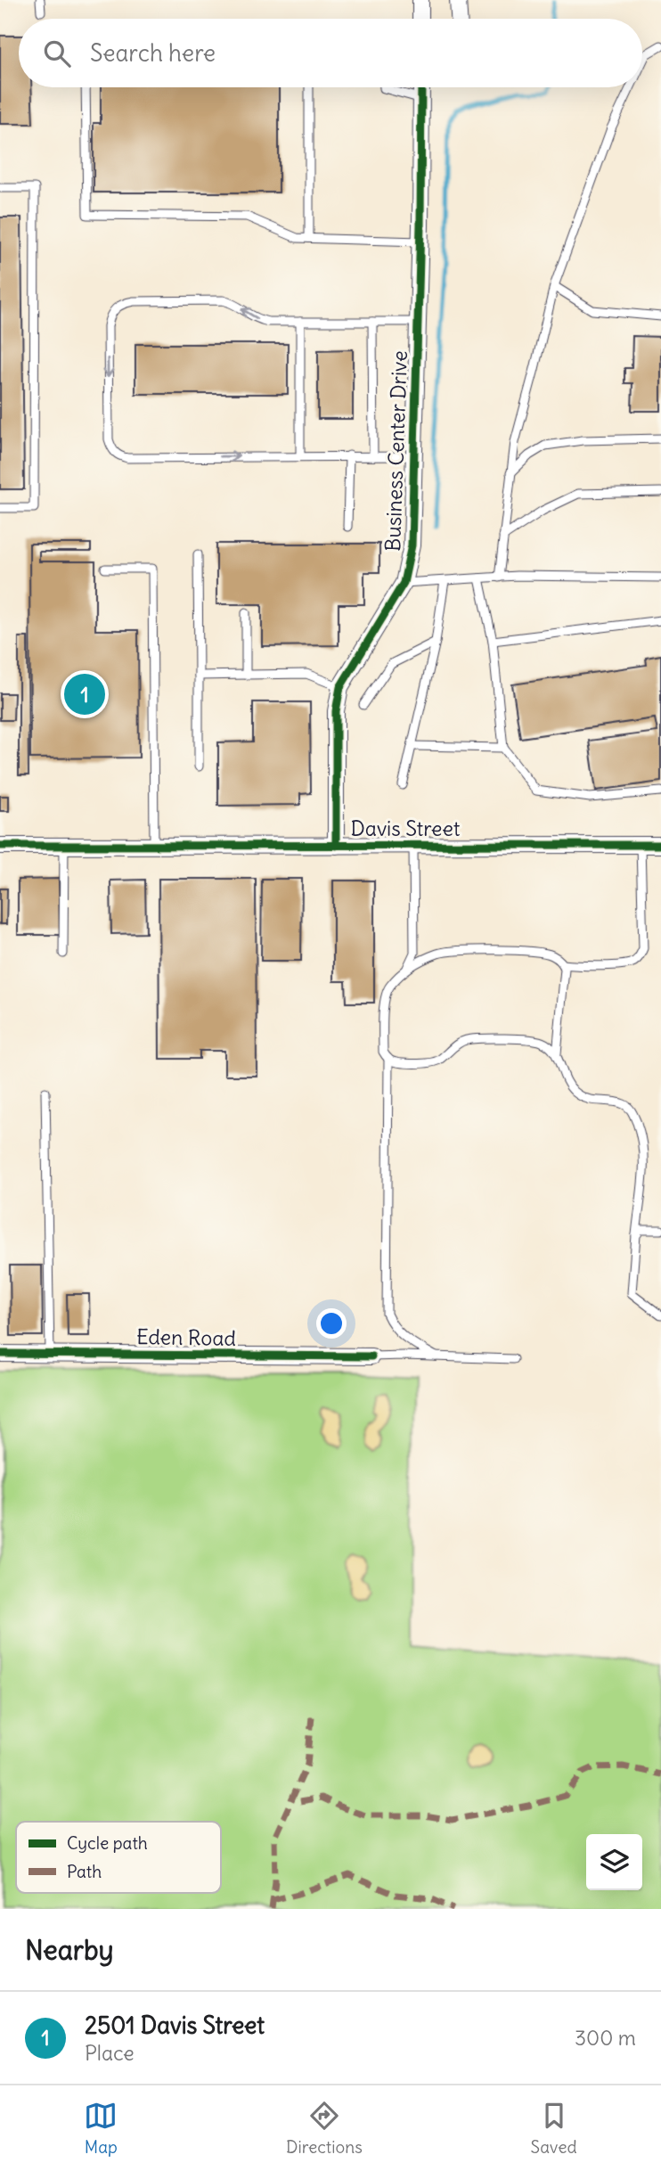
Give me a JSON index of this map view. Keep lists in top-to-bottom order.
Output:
{
  "streets": {
    "street": ["Business Center Drive", "Davis Street", "Eden Road"]
  },
  "crossings": [
    ["Business Center Drive", "Davis Street"]
  ],
  "legend": ["Cycle path", "Path"],
  "page": {
    "search": "Search here",
    "pins": "1",
    "heading": "Nearby",
    "list": [
      {
        "mark": "1",
        "name": "2501 Davis Street",
        "note": "Place",
        "value": "300 m"
      }
    ],
    "nav": ["Map", "Directions", "Saved"]
  }
}
